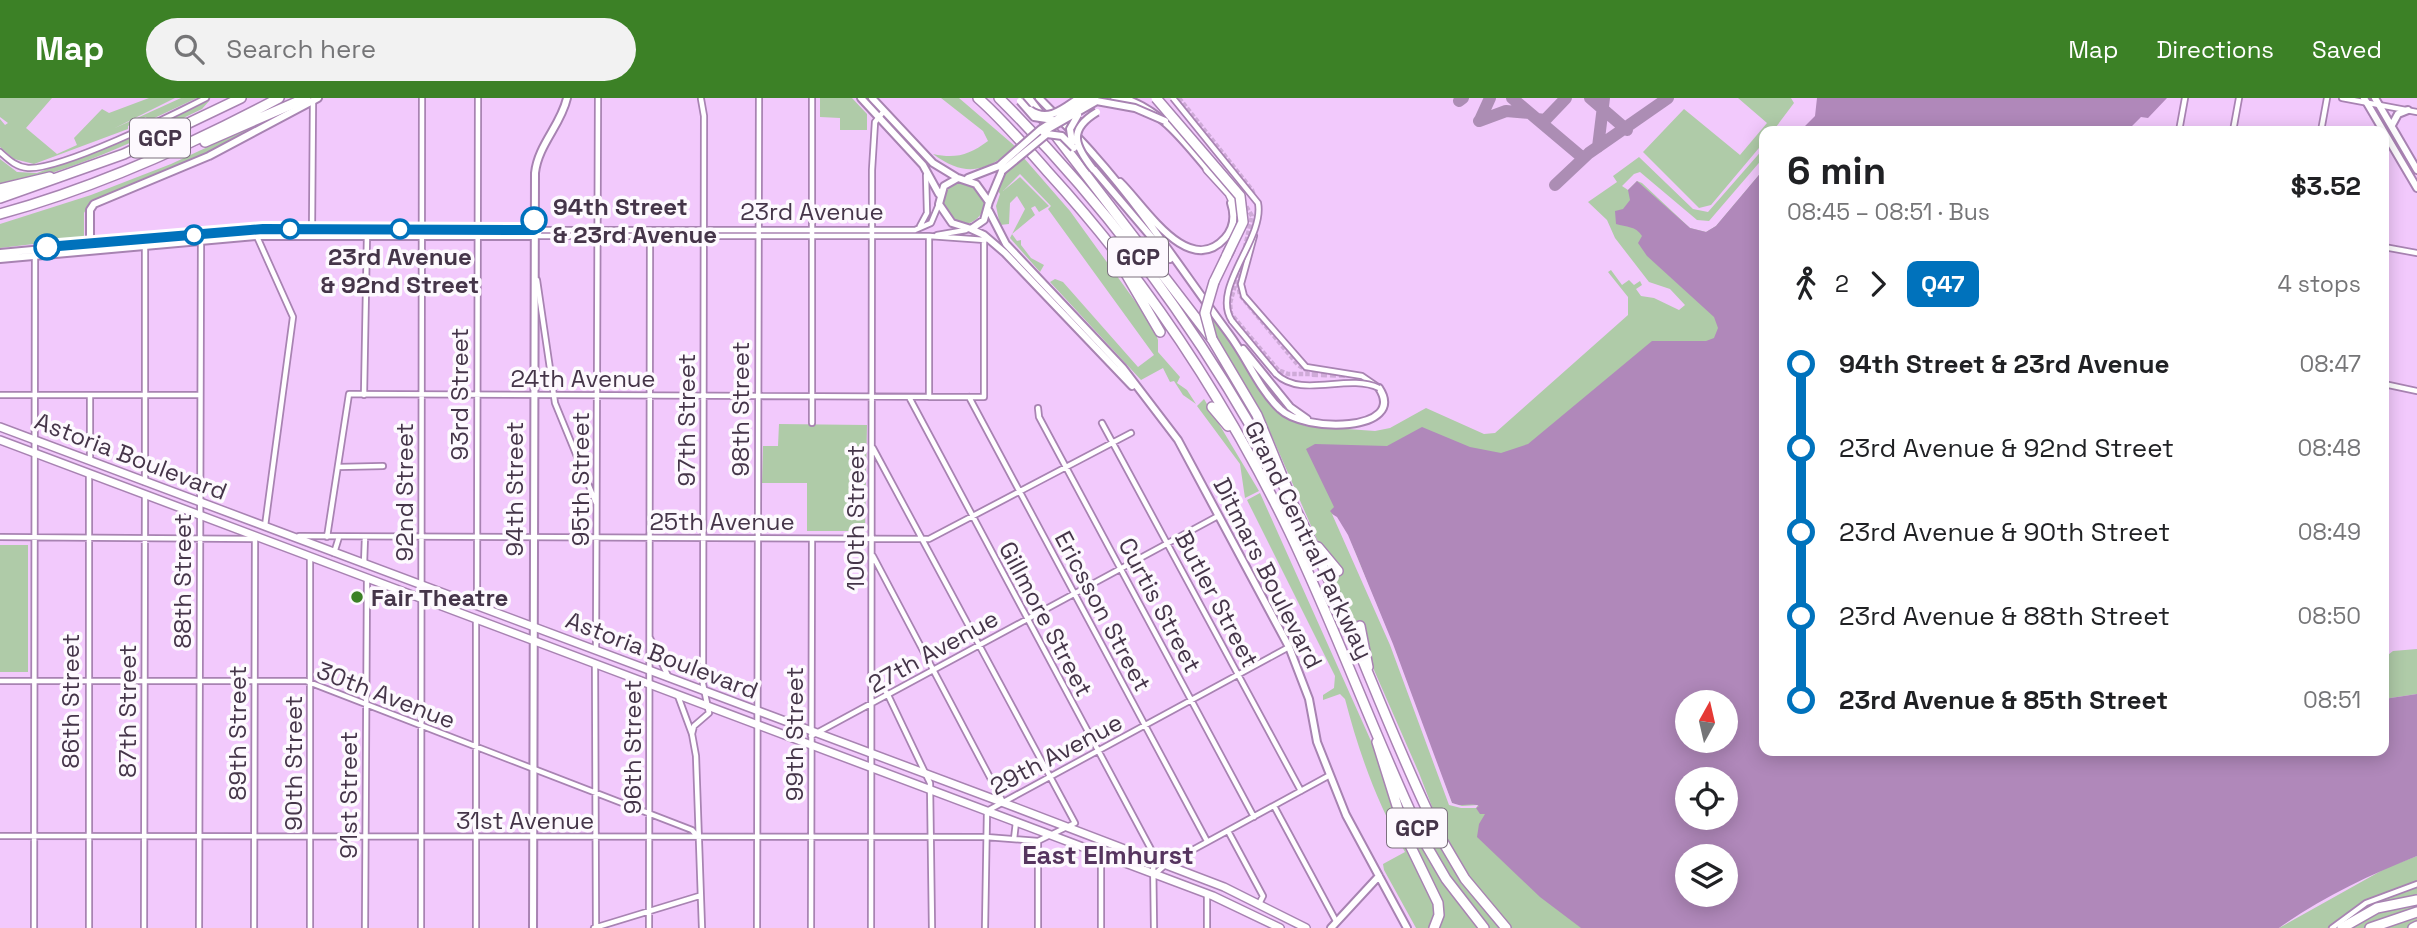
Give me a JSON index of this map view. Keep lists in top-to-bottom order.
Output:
{
  "streets": {
    "highway": ["GCP", "Grand Central Parkway"],
    "main road": ["Astoria Boulevard"],
    "street": [
      "23rd Avenue",
      "24th Avenue",
      "93rd Street",
      "98th Street",
      "97th Street",
      "95th Street",
      "94th Street",
      "92nd Street",
      "100th Street",
      "25th Avenue",
      "Ditmars Boulevard",
      "88th Street",
      "Butler Street",
      "Curtis Street",
      "Ericsson Street",
      "Gillmore Street",
      "27th Avenue",
      "30th Avenue",
      "86th Street",
      "87th Street",
      "89th Street",
      "99th Street",
      "96th Street",
      "29th Avenue",
      "90th Street",
      "91st Street",
      "31st Avenue"
    ]
  },
  "crossings": [
    ["23rd Avenue", "24th Avenue"],
    ["23rd Avenue", "93rd Street"],
    ["23rd Avenue", "98th Street"],
    ["23rd Avenue", "97th Street"],
    ["23rd Avenue", "95th Street"],
    ["23rd Avenue", "94th Street"],
    ["23rd Avenue", "92nd Street"],
    ["23rd Avenue", "100th Street"],
    ["23rd Avenue", "Ditmars Boulevard"],
    ["23rd Avenue", "88th Street"],
    ["23rd Avenue", "96th Street"],
    ["24th Avenue", "93rd Street"],
    ["24th Avenue", "98th Street"],
    ["24th Avenue", "97th Street"],
    ["24th Avenue", "95th Street"],
    ["24th Avenue", "94th Street"],
    ["24th Avenue", "92nd Street"],
    ["24th Avenue", "100th Street"],
    ["24th Avenue", "Ditmars Boulevard"],
    ["24th Avenue", "Ericsson Street"],
    ["24th Avenue", "Gillmore Street"],
    ["24th Avenue", "96th Street"],
    ["93rd Street", "Astoria Boulevard"],
    ["93rd Street", "25th Avenue"],
    ["98th Street", "Astoria Boulevard"],
    ["98th Street", "25th Avenue"],
    ["98th Street", "31st Avenue"],
    ["97th Street", "Astoria Boulevard"],
    ["97th Street", "25th Avenue"],
    ["Astoria Boulevard", "95th Street"],
    ["Astoria Boulevard", "94th Street"],
    ["Astoria Boulevard", "92nd Street"],
    ["Astoria Boulevard", "100th Street"],
    ["Astoria Boulevard", "25th Avenue"],
    ["Astoria Boulevard", "88th Street"],
    ["Astoria Boulevard", "Gillmore Street"],
    ["Astoria Boulevard", "27th Avenue"],
    ["Astoria Boulevard", "86th Street"],
    ["Astoria Boulevard", "87th Street"],
    ["Astoria Boulevard", "89th Street"],
    ["Astoria Boulevard", "99th Street"],
    ["Astoria Boulevard", "96th Street"],
    ["Astoria Boulevard", "29th Avenue"],
    ["Astoria Boulevard", "90th Street"],
    ["Astoria Boulevard", "91st Street"],
    ["Astoria Boulevard", "31st Avenue"],
    ["95th Street", "25th Avenue"],
    ["94th Street", "25th Avenue"],
    ["94th Street", "30th Avenue"],
    ["94th Street", "31st Avenue"],
    ["92nd Street", "25th Avenue"],
    ["92nd Street", "30th Avenue"],
    ["92nd Street", "31st Avenue"],
    ["100th Street", "25th Avenue"],
    ["100th Street", "27th Avenue"],
    ["100th Street", "31st Avenue"],
    ["25th Avenue", "Butler Street"],
    ["25th Avenue", "Curtis Street"],
    ["25th Avenue", "Ericsson Street"],
    ["25th Avenue", "Gillmore Street"],
    ["25th Avenue", "99th Street"],
    ["25th Avenue", "96th Street"],
    ["Ditmars Boulevard", "27th Avenue"],
    ["Ditmars Boulevard", "29th Avenue"],
    ["88th Street", "30th Avenue"],
    ["88th Street", "31st Avenue"],
    ["Butler Street", "27th Avenue"],
    ["Butler Street", "29th Avenue"],
    ["Curtis Street", "27th Avenue"],
    ["Curtis Street", "29th Avenue"],
    ["Ericsson Street", "27th Avenue"],
    ["Ericsson Street", "29th Avenue"],
    ["Gillmore Street", "27th Avenue"],
    ["Gillmore Street", "29th Avenue"],
    ["27th Avenue", "99th Street"],
    ["30th Avenue", "86th Street"],
    ["30th Avenue", "87th Street"],
    ["30th Avenue", "89th Street"],
    ["30th Avenue", "96th Street"],
    ["30th Avenue", "90th Street"],
    ["30th Avenue", "91st Street"],
    ["30th Avenue", "31st Avenue"],
    ["86th Street", "31st Avenue"],
    ["87th Street", "31st Avenue"],
    ["89th Street", "31st Avenue"],
    ["99th Street", "31st Avenue"],
    ["96th Street", "31st Avenue"],
    ["29th Avenue", "31st Avenue"],
    ["90th Street", "31st Avenue"],
    ["91st Street", "31st Avenue"]
  ],
  "districts": ["East Elmhurst"],
  "places": ["94th Street & 23rd Avenue", "23rd Avenue & 92nd Street", "Fair Theatre"],
  "lines": ["bus line Q47"],
  "north": "top",
  "page": {
    "header": "Map",
    "search": "Search here",
    "nav": ["Map", "Directions", "Saved"],
    "heading": ["6 min", "08:45 – 08:51 · Bus", "$3.52"],
    "legs": ["2", "Q47", "4 stops"],
    "list": [
      {
        "name": "94th Street & 23rd Avenue",
        "value": "08:47"
      },
      {
        "name": "23rd Avenue & 92nd Street",
        "value": "08:48"
      },
      {
        "name": "23rd Avenue & 90th Street",
        "value": "08:49"
      },
      {
        "name": "23rd Avenue & 88th Street",
        "value": "08:50"
      },
      {
        "name": "23rd Avenue & 85th Street",
        "value": "08:51"
      }
    ]
  }
}
